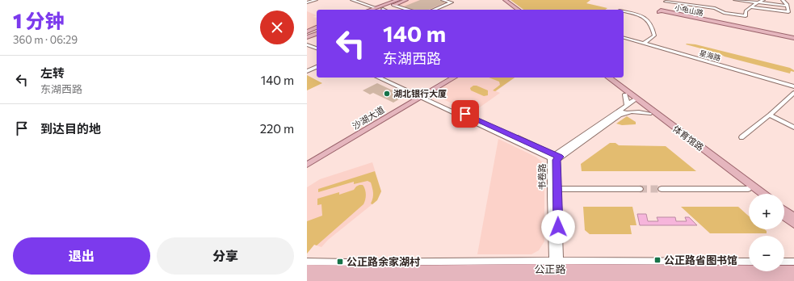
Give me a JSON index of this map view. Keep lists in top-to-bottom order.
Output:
{
  "streets": {
    "main road": [
      "小龟山路",
      "沙湖大道",
      "体育馆路",
      "公正路"
    ],
    "street": ["星海路", "书卷路"]
  },
  "crossings": [
    ["体育馆路", "书卷路"],
    ["书卷路", "公正路"]
  ],
  "places": {
    "other": ["湖北银行大厦"],
    "transit": ["公正路省图书馆", "公正路余家湖村"]
  },
  "page": {
    "heading": ["1 分钟", "360 m · 06:29"],
    "turn": ["140 m", "东湖西路"],
    "list": [
      {
        "name": "左转",
        "note": "东湖西路",
        "value": "140 m"
      },
      {
        "name": "到达目的地",
        "value": "220 m"
      }
    ],
    "map_buttons": ["+", "−"],
    "buttons": ["退出", "分享"]
  }
}
